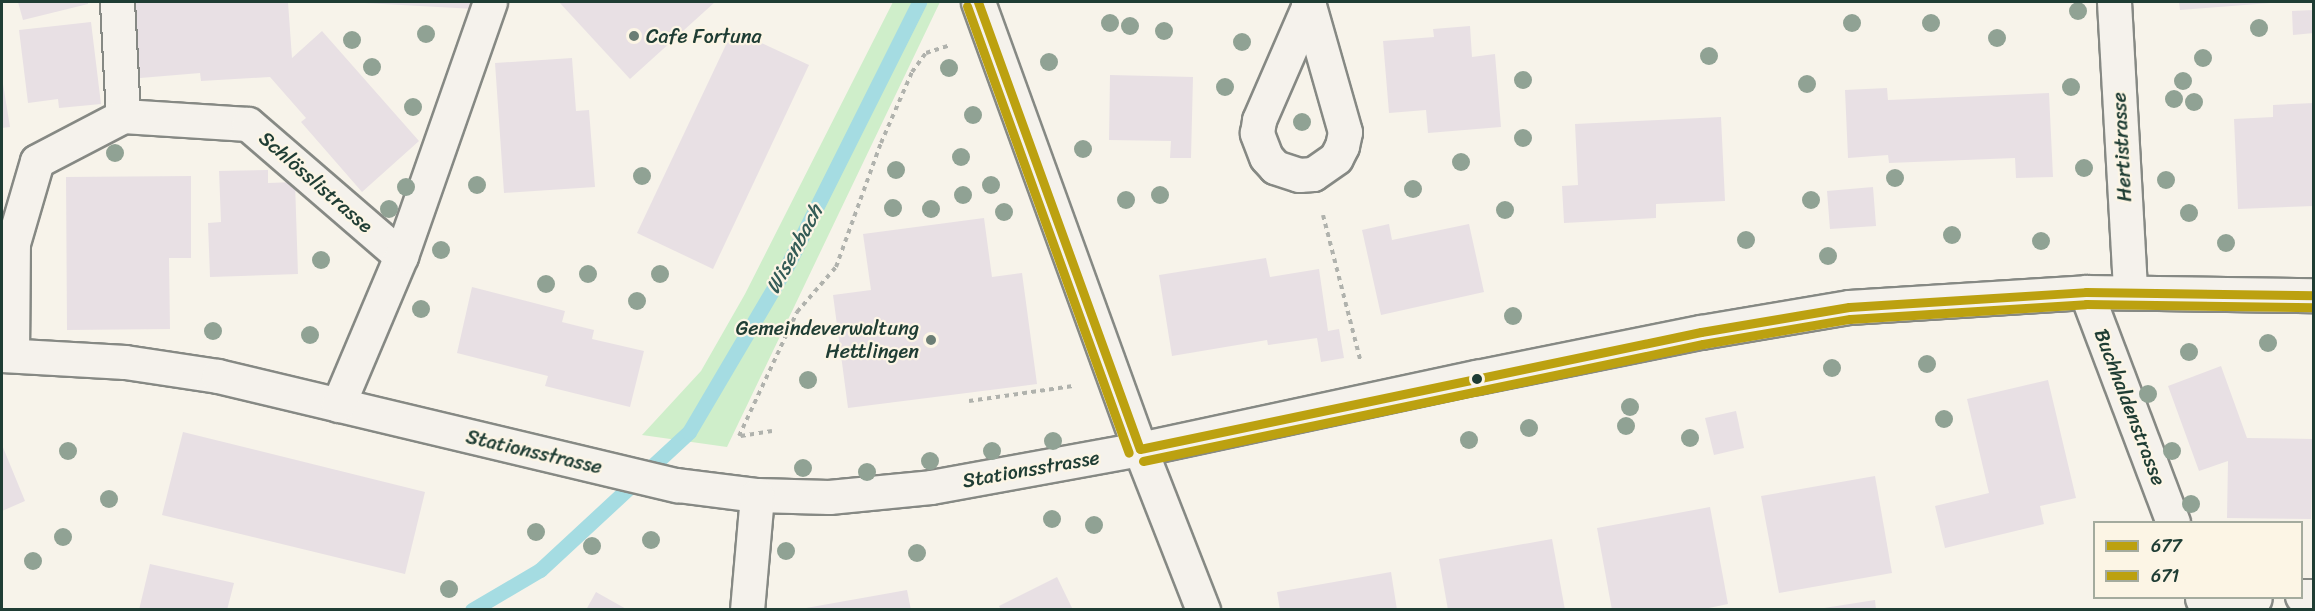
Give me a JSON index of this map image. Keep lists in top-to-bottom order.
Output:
{
  "streets": {
    "street": [
      "Hertistrasse",
      "Schlösslistrasse",
      "Buchhaldenstrasse",
      "Stationsstrasse"
    ]
  },
  "crossings": [
    ["Hertistrasse", "Stationsstrasse"],
    ["Buchhaldenstrasse", "Stationsstrasse"]
  ],
  "water": ["Wisenbach"],
  "places": ["Cafe Fortuna", "Gemeindeverwaltung Hettlingen"],
  "lines": ["transit line 677", "transit line 671"],
  "legend": ["677", "671"]
}
